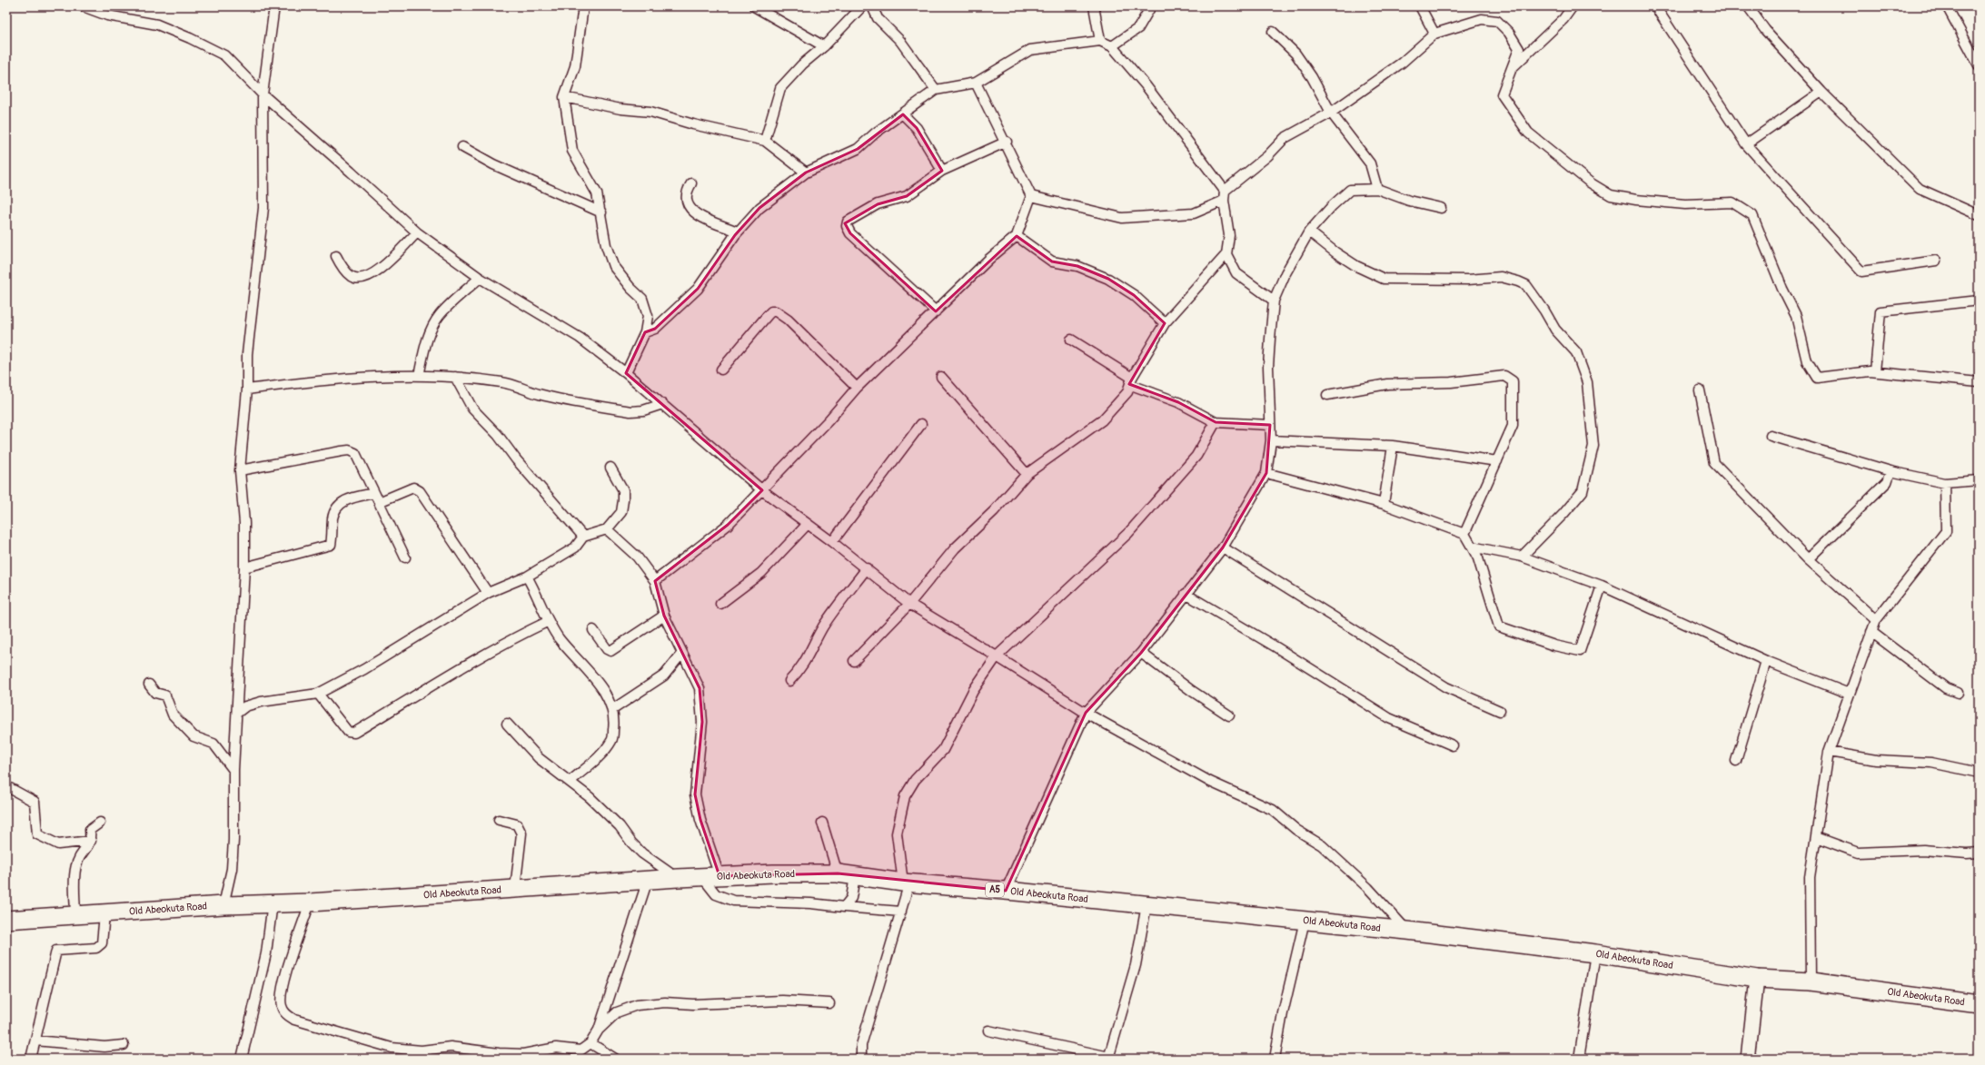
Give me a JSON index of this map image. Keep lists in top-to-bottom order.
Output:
{
  "streets": {
    "highway": ["Old Abeokuta Road", "A5"]
  }
}
